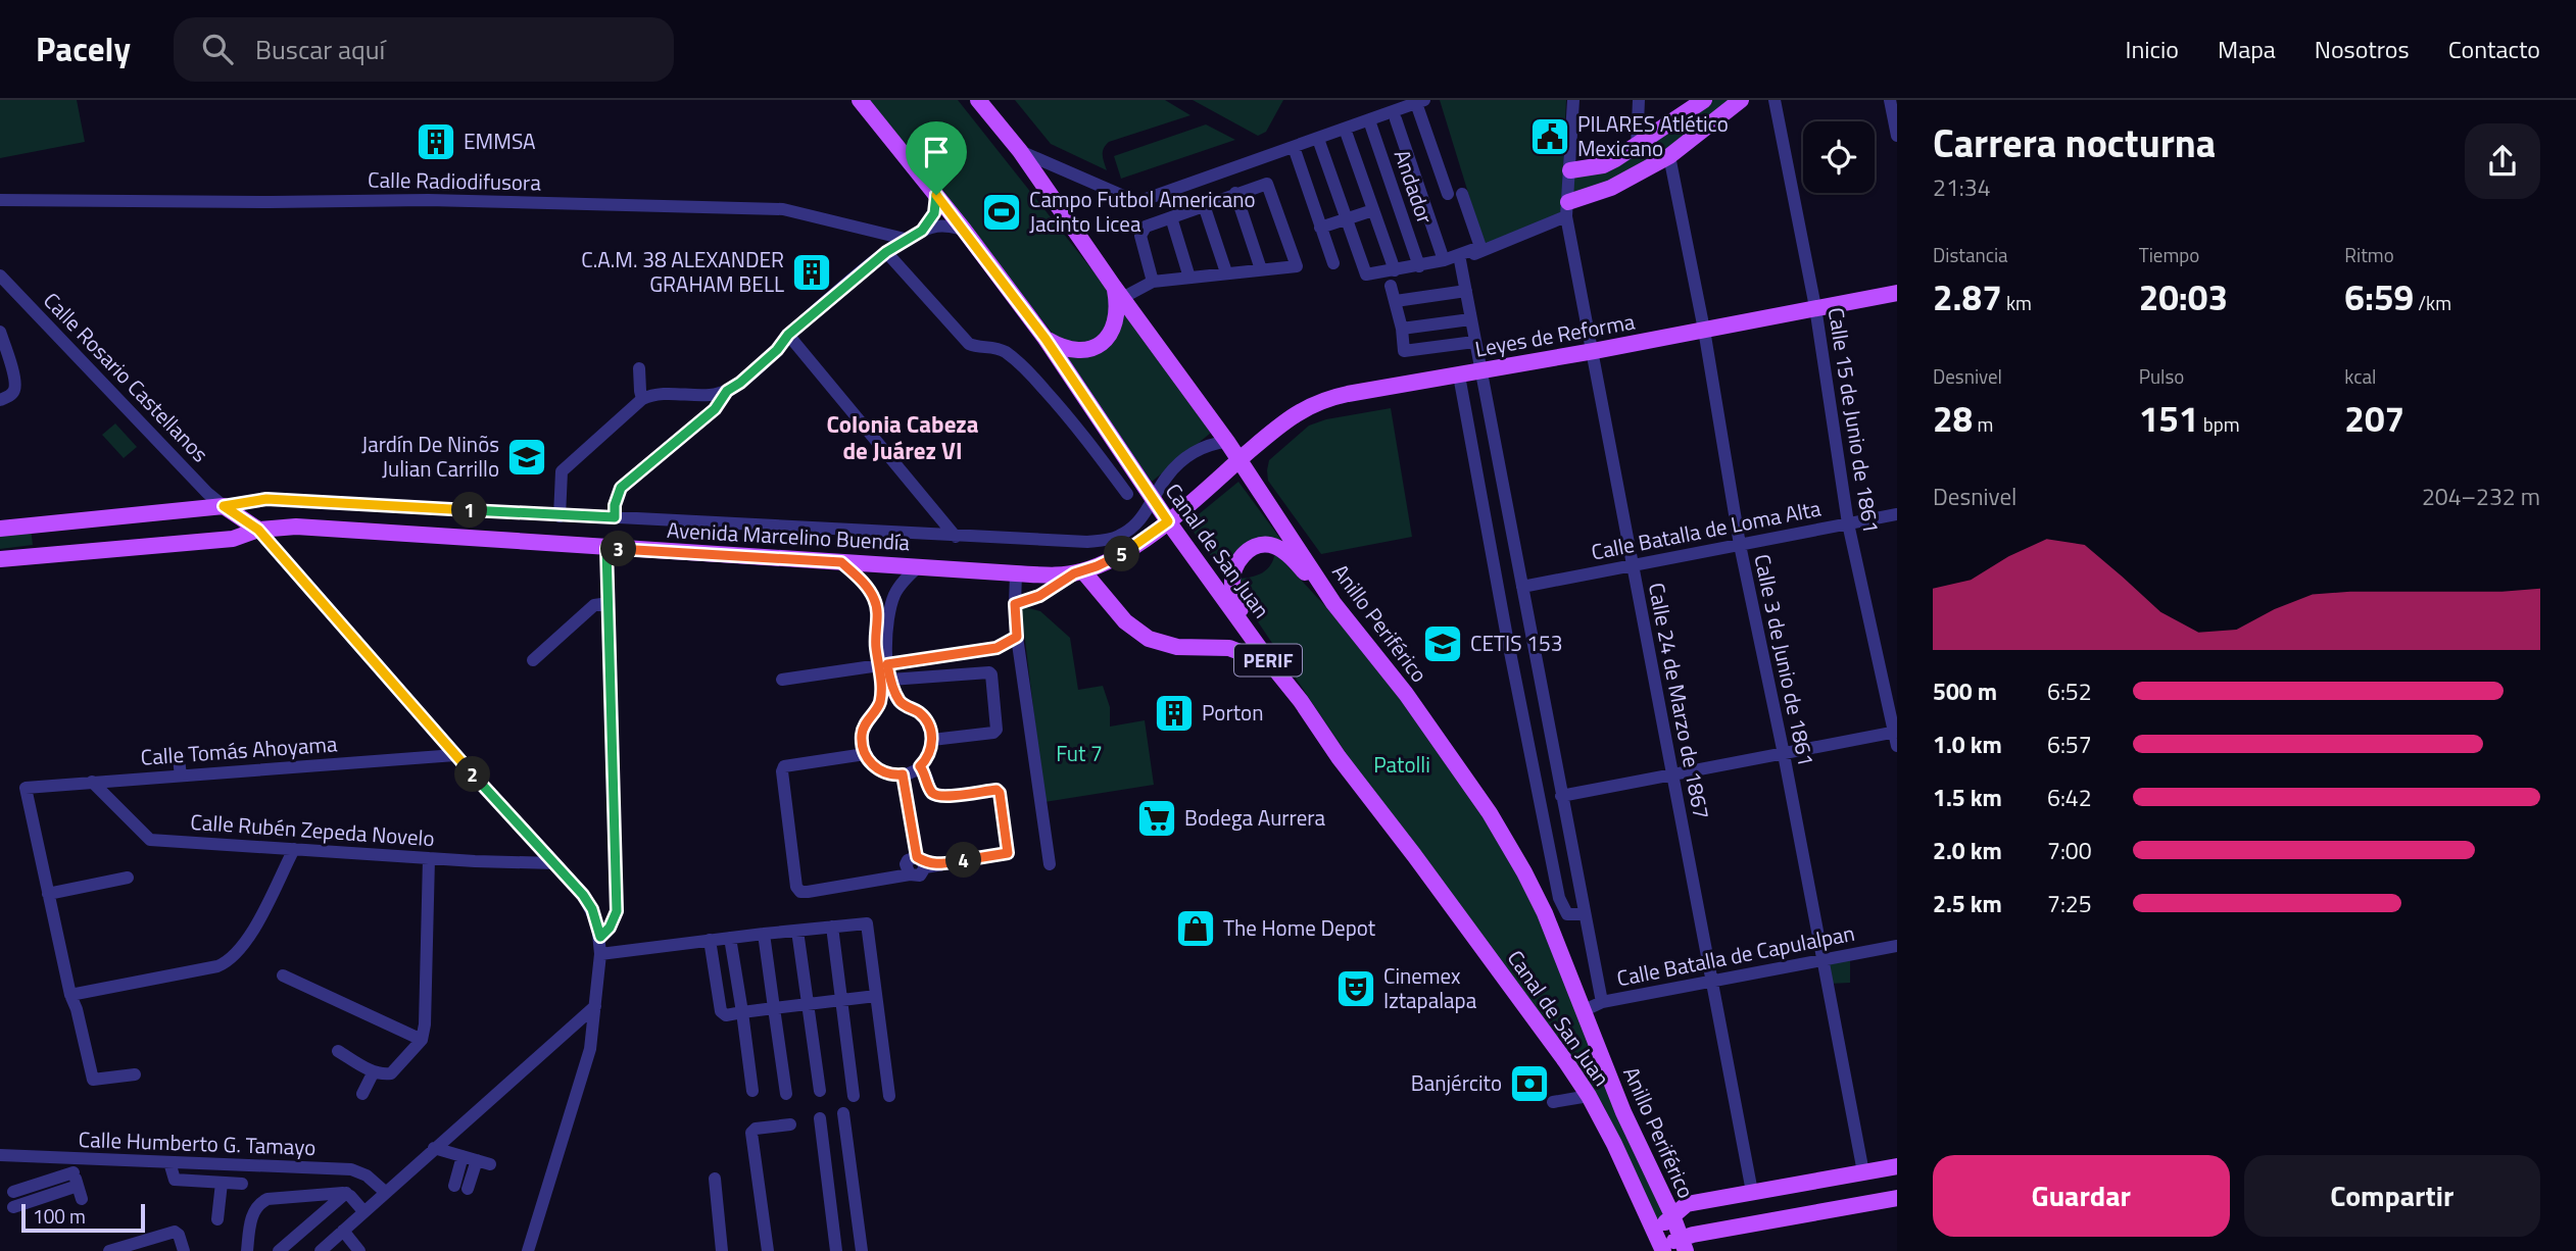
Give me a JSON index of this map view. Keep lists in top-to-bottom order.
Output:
{
  "streets": {
    "main road": [
      "Leyes de Reforma",
      "Avenida Marcelino Buendía",
      "Canal de San Juan",
      "Anillo Periférico",
      "PERIF"
    ],
    "street": [
      "Calle Radiodifusora",
      "Andador",
      "Calle Rosario Castellanos",
      "Calle 15 de Junio de 1861",
      "Calle Batalla de Loma Alta",
      "Calle 3 de Junio de 1861",
      "Calle 24 de Marzo de 1867",
      "Calle Tomás Ahoyama",
      "Calle Rubén Zepeda Novelo",
      "Calle Batalla de Capulalpan",
      "Calle Humberto G. Tamayo"
    ]
  },
  "crossings": [
    ["Leyes de Reforma", "Calle 15 de Junio de 1861"],
    ["Leyes de Reforma", "Avenida Marcelino Buendía"],
    ["Leyes de Reforma", "Anillo Periférico"],
    ["Leyes de Reforma", "Calle 3 de Junio de 1861"],
    ["Leyes de Reforma", "Calle 24 de Marzo de 1867"],
    ["Calle Rosario Castellanos", "Avenida Marcelino Buendía"],
    ["Calle 15 de Junio de 1861", "Calle Batalla de Loma Alta"],
    ["Calle Batalla de Loma Alta", "Calle 3 de Junio de 1861"],
    ["Calle Batalla de Loma Alta", "Calle 24 de Marzo de 1867"],
    ["Avenida Marcelino Buendía", "Canal de San Juan"],
    ["Avenida Marcelino Buendía", "Anillo Periférico"],
    ["Anillo Periférico", "Calle Batalla de Capulalpan"],
    ["Calle 3 de Junio de 1861", "Calle Batalla de Capulalpan"],
    ["Calle 24 de Marzo de 1867", "Calle Batalla de Capulalpan"],
    ["Calle Tomás Ahoyama", "Calle Rubén Zepeda Novelo"]
  ],
  "districts": ["Colonia Cabeza de Juárez VI"],
  "parks": ["Fut 7", "Patolli"],
  "places": {
    "public building": ["PILARES Atlético Mexicano"],
    "building": ["EMMSA", "C.A.M. 38 ALEXANDER GRAHAM BELL", "Porton"],
    "sports": ["Campo Futbol Americano Jacinto Licea"],
    "school or university": ["Jardín De Ninõs Julian Carrillo", "CETIS 153"],
    "supermarket": ["Bodega Aurrera"],
    "shop": ["The Home Depot"],
    "theatre": ["Cinemex Iztapalapa"],
    "bank": ["Banjército"]
  },
  "scale_bar": "100 m",
  "page": {
    "header": "Pacely",
    "search": "Buscar aquí",
    "nav": [
      "Inicio",
      "Mapa",
      "Nosotros",
      "Contacto"
    ],
    "heading": ["Carrera nocturna", "21:34"],
    "stats": [
      ["Distancia", "2.87 km"],
      ["Tiempo", "20:03"],
      ["Ritmo", "6:59 /km"],
      ["Desnivel", "28 m"],
      ["Pulso", "151 bpm"],
      ["kcal", "207"]
    ],
    "chart": ["Desnivel", "204–232 m"],
    "pins": [
      "1",
      "3",
      "5",
      "2",
      "4"
    ],
    "list": [
      {
        "name": "500 m",
        "note": "6:52"
      },
      {
        "name": "1.0 km",
        "note": "6:57"
      },
      {
        "name": "1.5 km",
        "note": "6:42"
      },
      {
        "name": "2.0 km",
        "note": "7:00"
      },
      {
        "name": "2.5 km",
        "note": "7:25"
      }
    ],
    "buttons": ["Guardar", "Compartir"],
    "scale": "100 m"
  }
}
